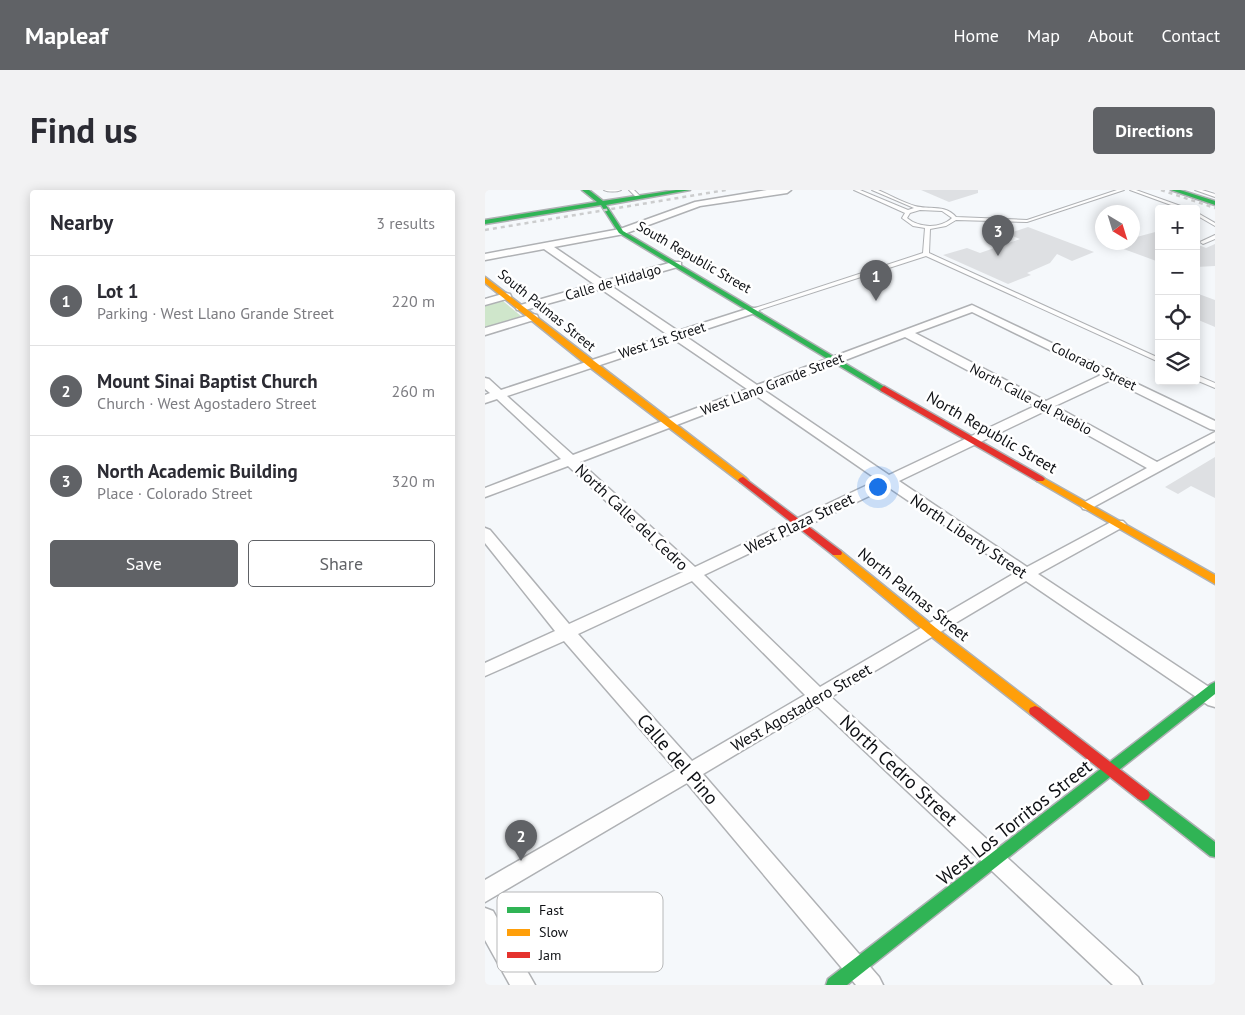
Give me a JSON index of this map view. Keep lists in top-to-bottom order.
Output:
{
  "streets": {
    "street": [
      "South Republic Street",
      "Calle de Hidalgo",
      "South Palmas Street",
      "West 1st Street",
      "Colorado Street",
      "West Llano Grande Street",
      "North Calle del Pueblo",
      "North Republic Street",
      "North Calle del Cedro",
      "West Plaza Street",
      "North Liberty Street",
      "North Palmas Street",
      "West Agostadero Street",
      "Calle del Pino",
      "North Cedro Street",
      "West Los Torritos Street"
    ]
  },
  "crossings": [
    ["South Republic Street", "Calle de Hidalgo"],
    ["South Republic Street", "West 1st Street"],
    ["South Republic Street", "North Republic Street"],
    ["Calle de Hidalgo", "South Palmas Street"],
    ["Calle de Hidalgo", "North Liberty Street"],
    ["South Palmas Street", "West 1st Street"],
    ["South Palmas Street", "North Palmas Street"],
    ["West 1st Street", "North Republic Street"],
    ["West 1st Street", "North Liberty Street"],
    ["West 1st Street", "North Palmas Street"],
    ["Colorado Street", "West Llano Grande Street"],
    ["Colorado Street", "West Plaza Street"],
    ["West Llano Grande Street", "North Calle del Pueblo"],
    ["West Llano Grande Street", "North Republic Street"],
    ["West Llano Grande Street", "North Calle del Cedro"],
    ["West Llano Grande Street", "North Liberty Street"],
    ["West Llano Grande Street", "North Palmas Street"],
    ["North Calle del Pueblo", "West Plaza Street"],
    ["North Republic Street", "West Plaza Street"],
    ["North Republic Street", "West Agostadero Street"],
    ["North Calle del Cedro", "West Plaza Street"],
    ["North Calle del Cedro", "North Cedro Street"],
    ["West Plaza Street", "North Liberty Street"],
    ["West Plaza Street", "North Palmas Street"],
    ["West Plaza Street", "Calle del Pino"],
    ["West Plaza Street", "North Cedro Street"],
    ["North Liberty Street", "West Agostadero Street"],
    ["North Liberty Street", "West Los Torritos Street"],
    ["North Palmas Street", "West Agostadero Street"],
    ["North Palmas Street", "West Los Torritos Street"],
    ["West Agostadero Street", "Calle del Pino"],
    ["West Agostadero Street", "North Cedro Street"],
    ["Calle del Pino", "West Los Torritos Street"],
    ["North Cedro Street", "West Los Torritos Street"]
  ],
  "legend": ["Fast", "Slow", "Jam"],
  "north": "bottom right",
  "page": {
    "header": "Mapleaf",
    "nav": [
      "Home",
      "Map",
      "About",
      "Contact"
    ],
    "title": "Find us",
    "buttons": [
      "Directions",
      ["Save", "Share"]
    ],
    "heading": ["Nearby", "3 results"],
    "map_buttons": ["+", "−"],
    "pins": ["3", "1", "2"],
    "list": [
      {
        "mark": "1",
        "name": "Lot 1",
        "note": "Parking · West Llano Grande Street",
        "value": "220 m"
      },
      {
        "mark": "2",
        "name": "Mount Sinai Baptist Church",
        "note": "Church · West Agostadero Street",
        "value": "260 m"
      },
      {
        "mark": "3",
        "name": "North Academic Building",
        "note": "Place · Colorado Street",
        "value": "320 m"
      }
    ]
  }
}
